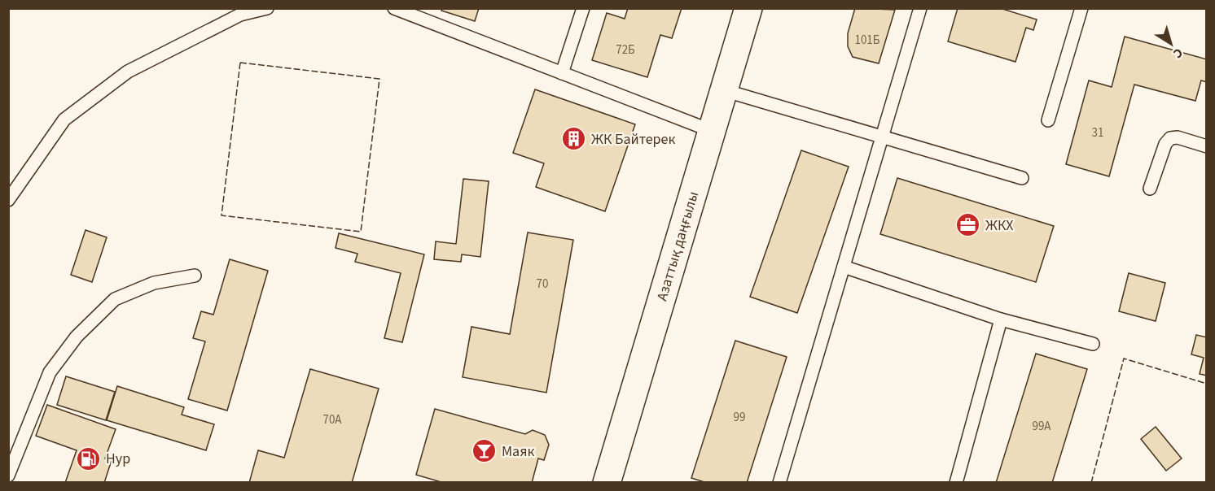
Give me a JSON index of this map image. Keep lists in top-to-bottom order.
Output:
{
  "streets": {
    "main road": ["Азаттық даңғылы"]
  },
  "places": {
    "building": ["ЖК Байтерек"],
    "office": ["ЖКХ"],
    "bar": ["Маяк"],
    "fuel station": ["Нур"]
  },
  "house_numbers": [
    "101Б",
    "72Б",
    "31",
    "70",
    "99",
    "70А",
    "99А"
  ],
  "north": "bottom right"
}
